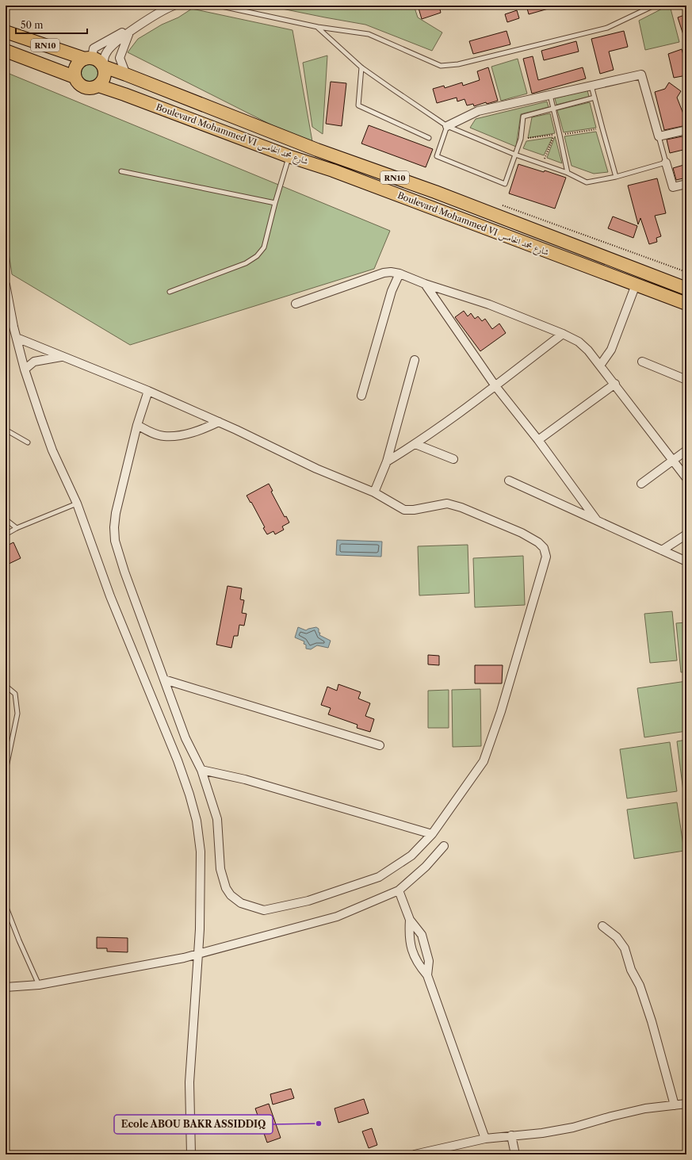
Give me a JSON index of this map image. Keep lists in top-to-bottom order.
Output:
{
  "streets": {
    "main road": ["RN10", "Boulevard Mohammed VI شارع محمد الخامس"]
  },
  "crossings": [
    ["RN10", "Boulevard Mohammed VI شارع محمد الخامس"]
  ],
  "places": ["Ecole ABOU BAKR ASSIDDIQ"],
  "scale_bar": "50 m"
}
